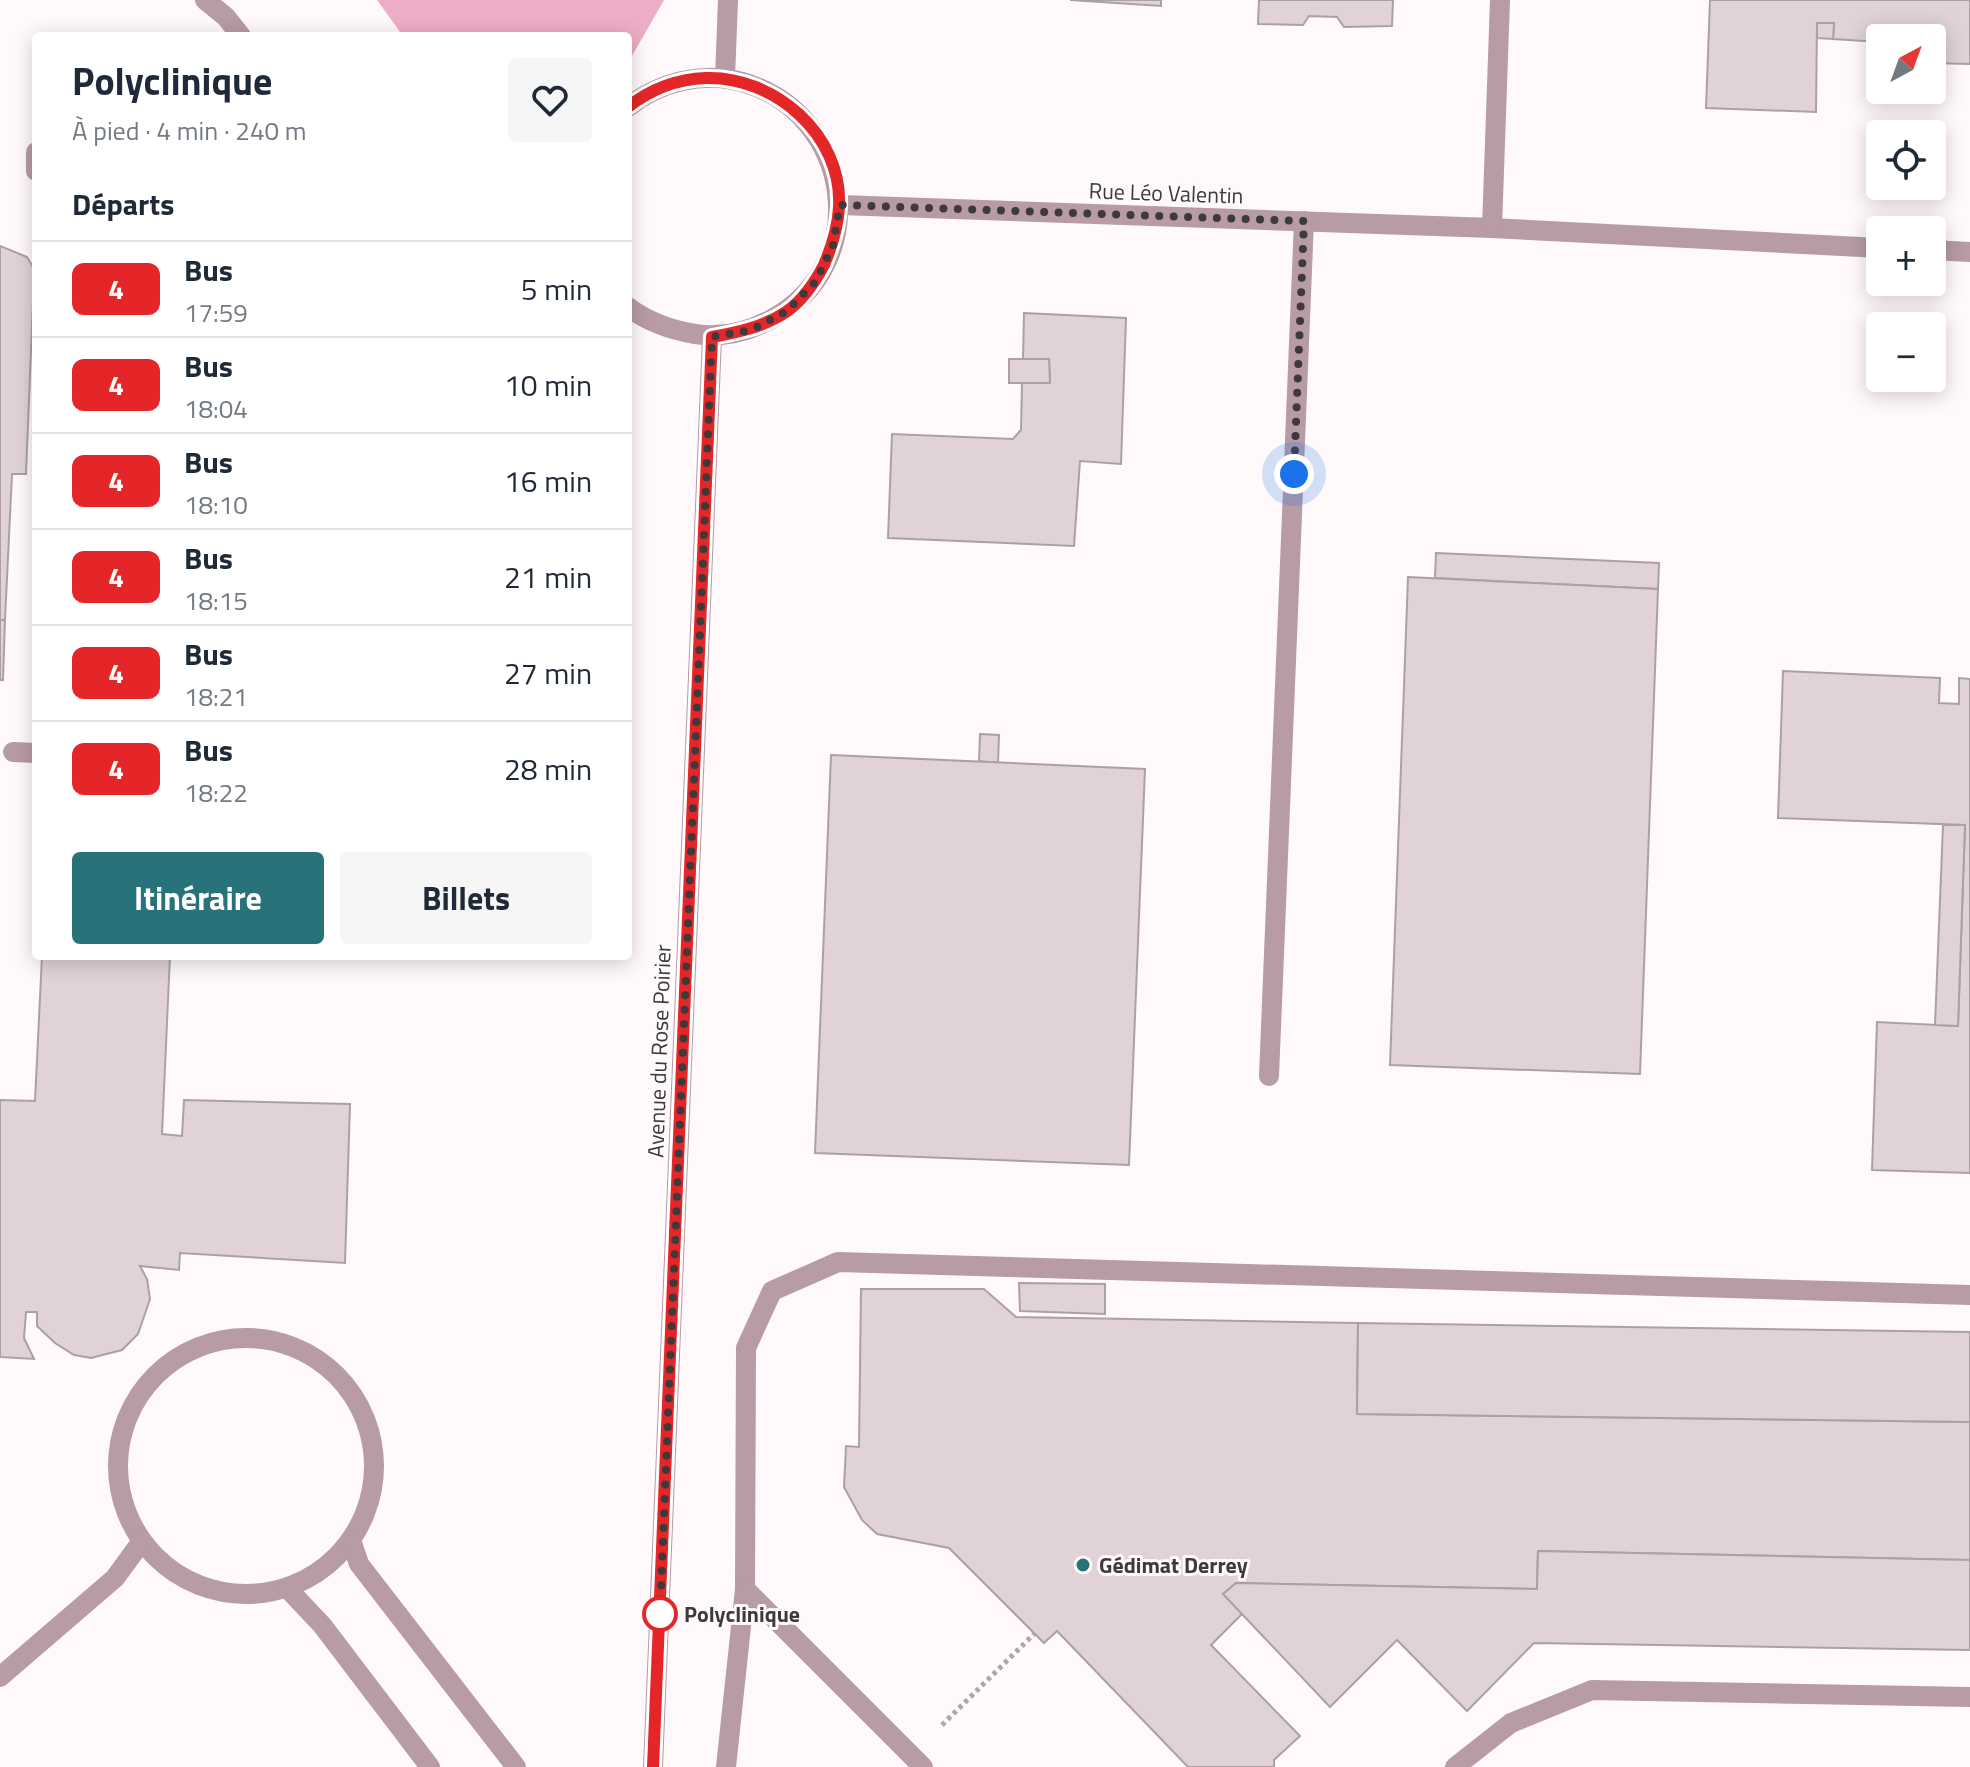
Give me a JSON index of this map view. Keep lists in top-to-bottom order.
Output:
{
  "streets": {
    "street": ["Rue Léo Valentin", "Avenue du Rose Poirier"]
  },
  "places": ["Gédimat Derrey", "Polyclinique"],
  "lines": ["bus line 4"],
  "north": "top right",
  "page": {
    "map_buttons": ["+", "−"],
    "heading": [
      ["Polyclinique", "À pied · 4 min · 240 m"],
      "Départs"
    ],
    "list": [
      {
        "mark": "4",
        "name": "Bus",
        "note": "17:59",
        "value": "5 min"
      },
      {
        "mark": "4",
        "name": "Bus",
        "note": "18:04",
        "value": "10 min"
      },
      {
        "mark": "4",
        "name": "Bus",
        "note": "18:10",
        "value": "16 min"
      },
      {
        "mark": "4",
        "name": "Bus",
        "note": "18:15",
        "value": "21 min"
      },
      {
        "mark": "4",
        "name": "Bus",
        "note": "18:21",
        "value": "27 min"
      },
      {
        "mark": "4",
        "name": "Bus",
        "note": "18:22",
        "value": "28 min"
      }
    ],
    "buttons": ["Itinéraire", "Billets"]
  }
}
